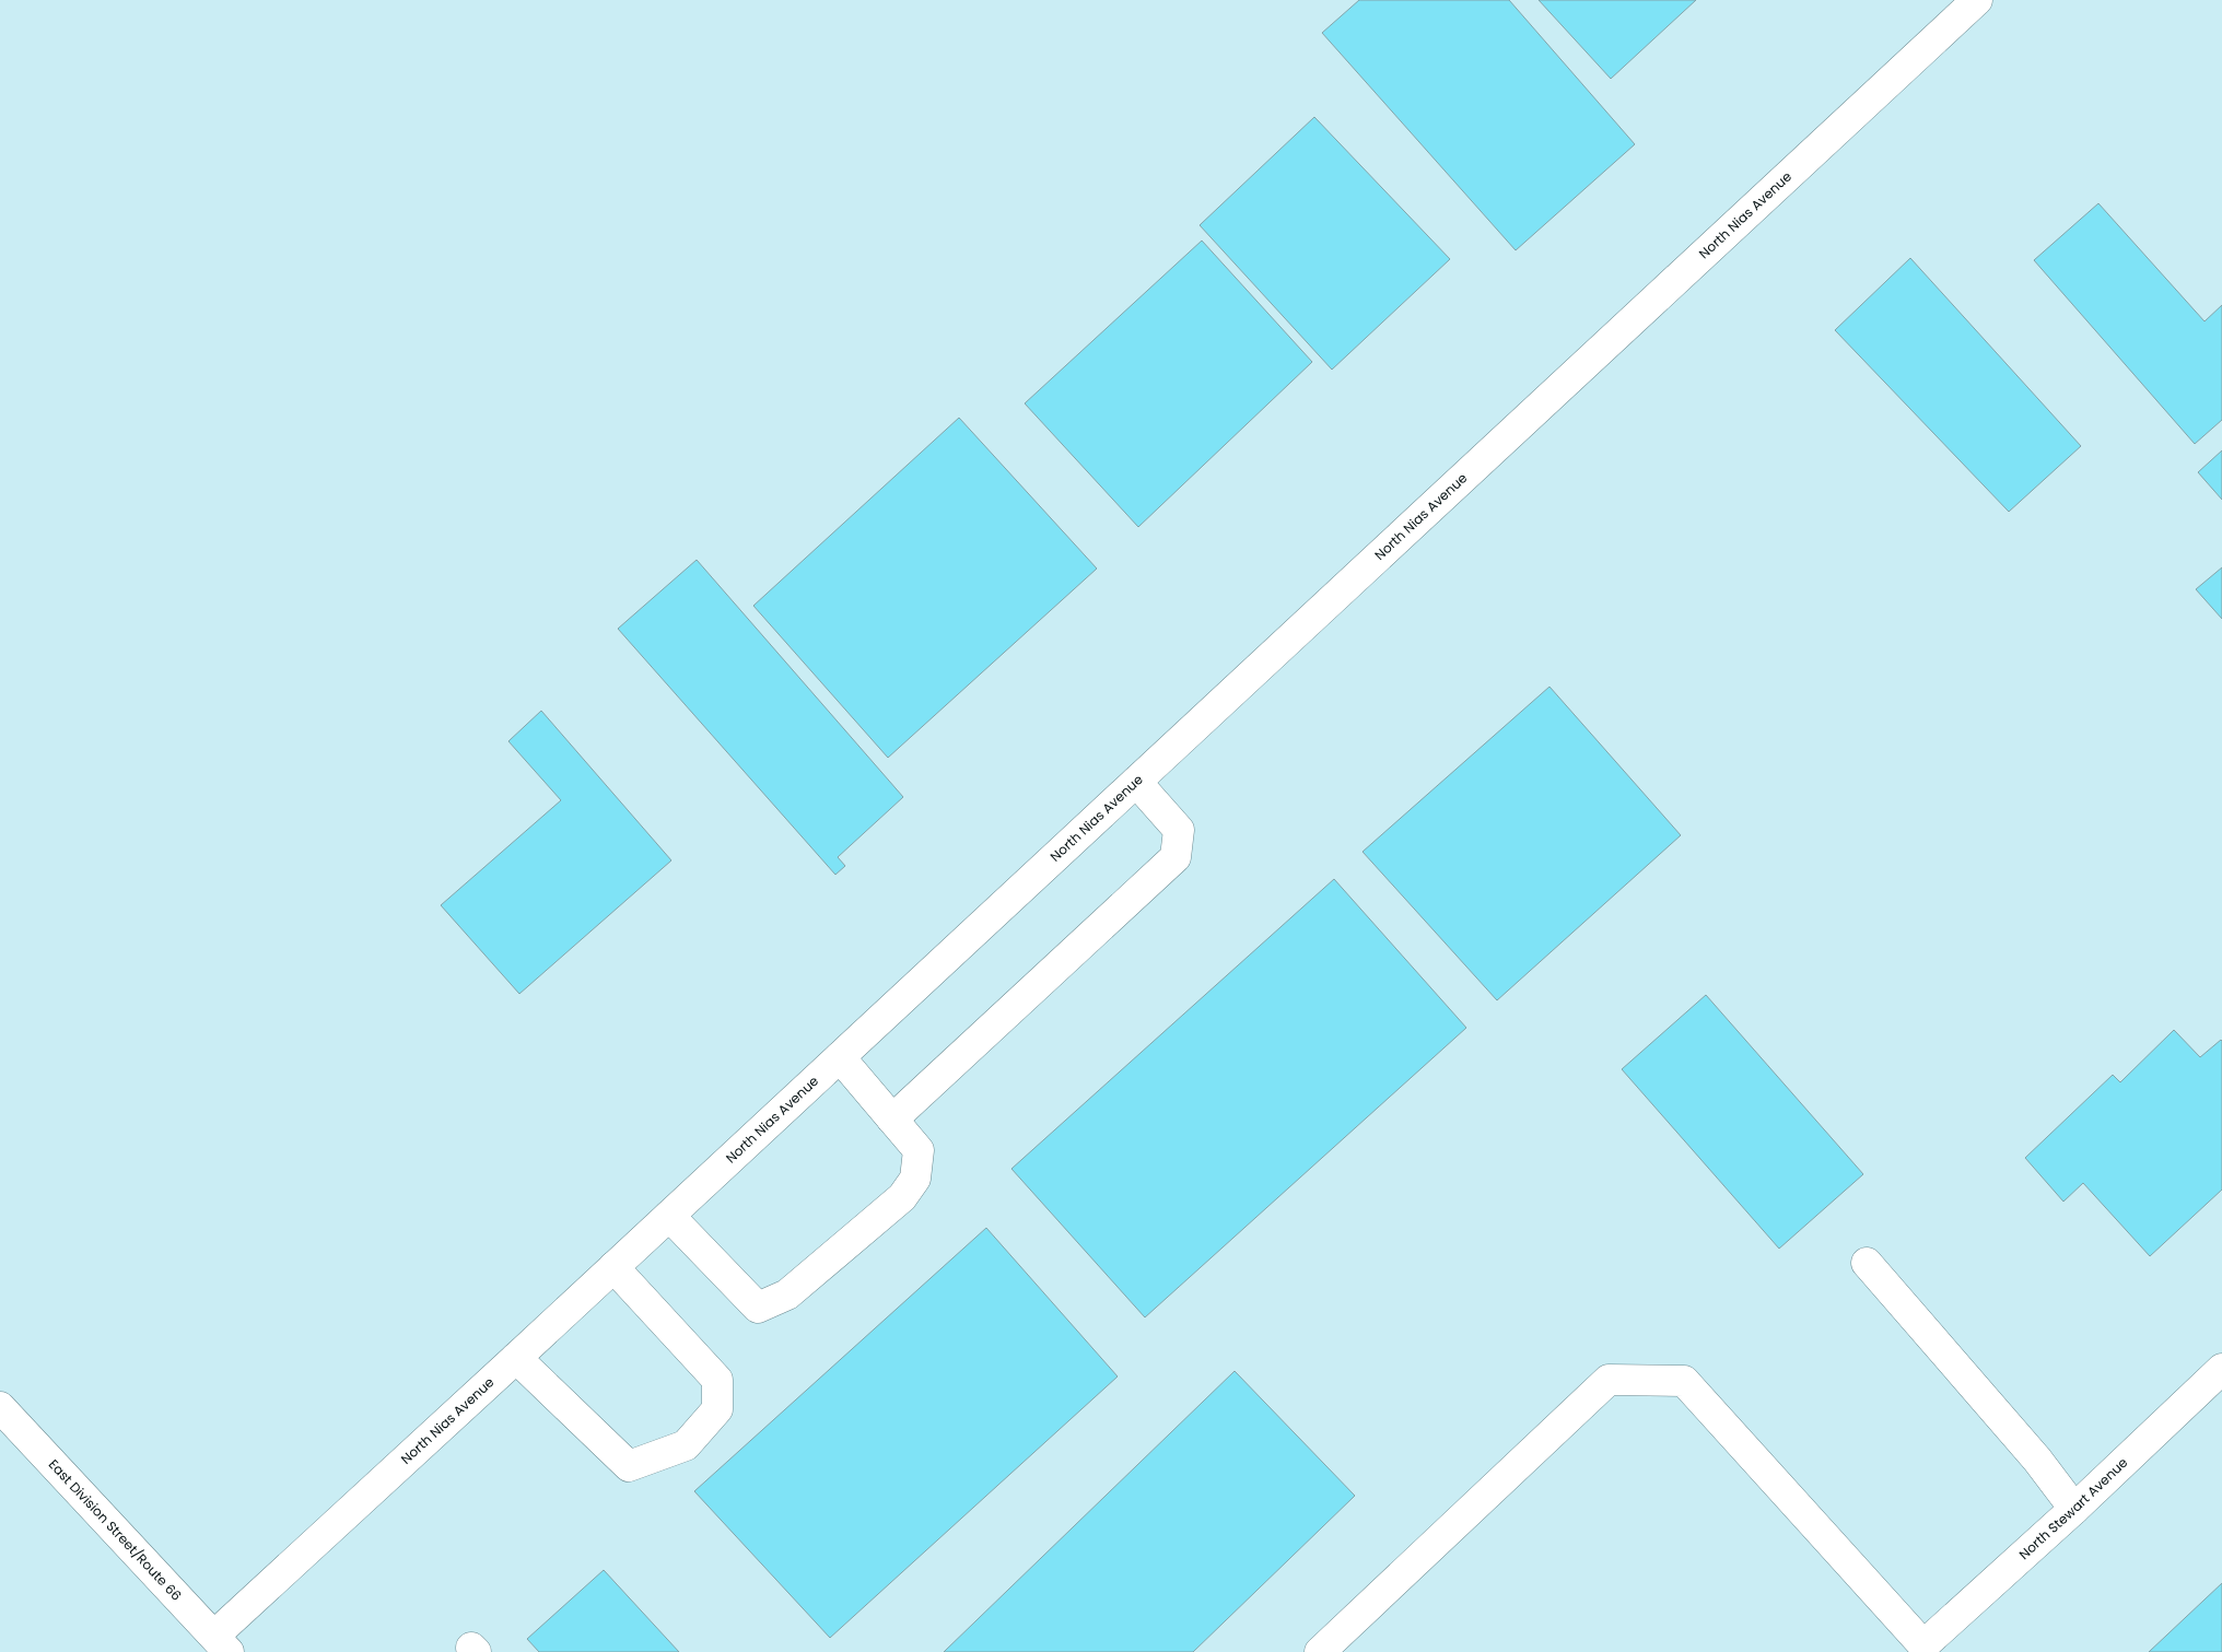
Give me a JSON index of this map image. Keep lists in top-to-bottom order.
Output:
{
  "streets": {
    "street": ["North Nias Avenue", "North Stewart Avenue", "East Division Street/Route 66"]
  },
  "crossings": [
    ["North Nias Avenue", "East Division Street/Route 66"]
  ]
}
